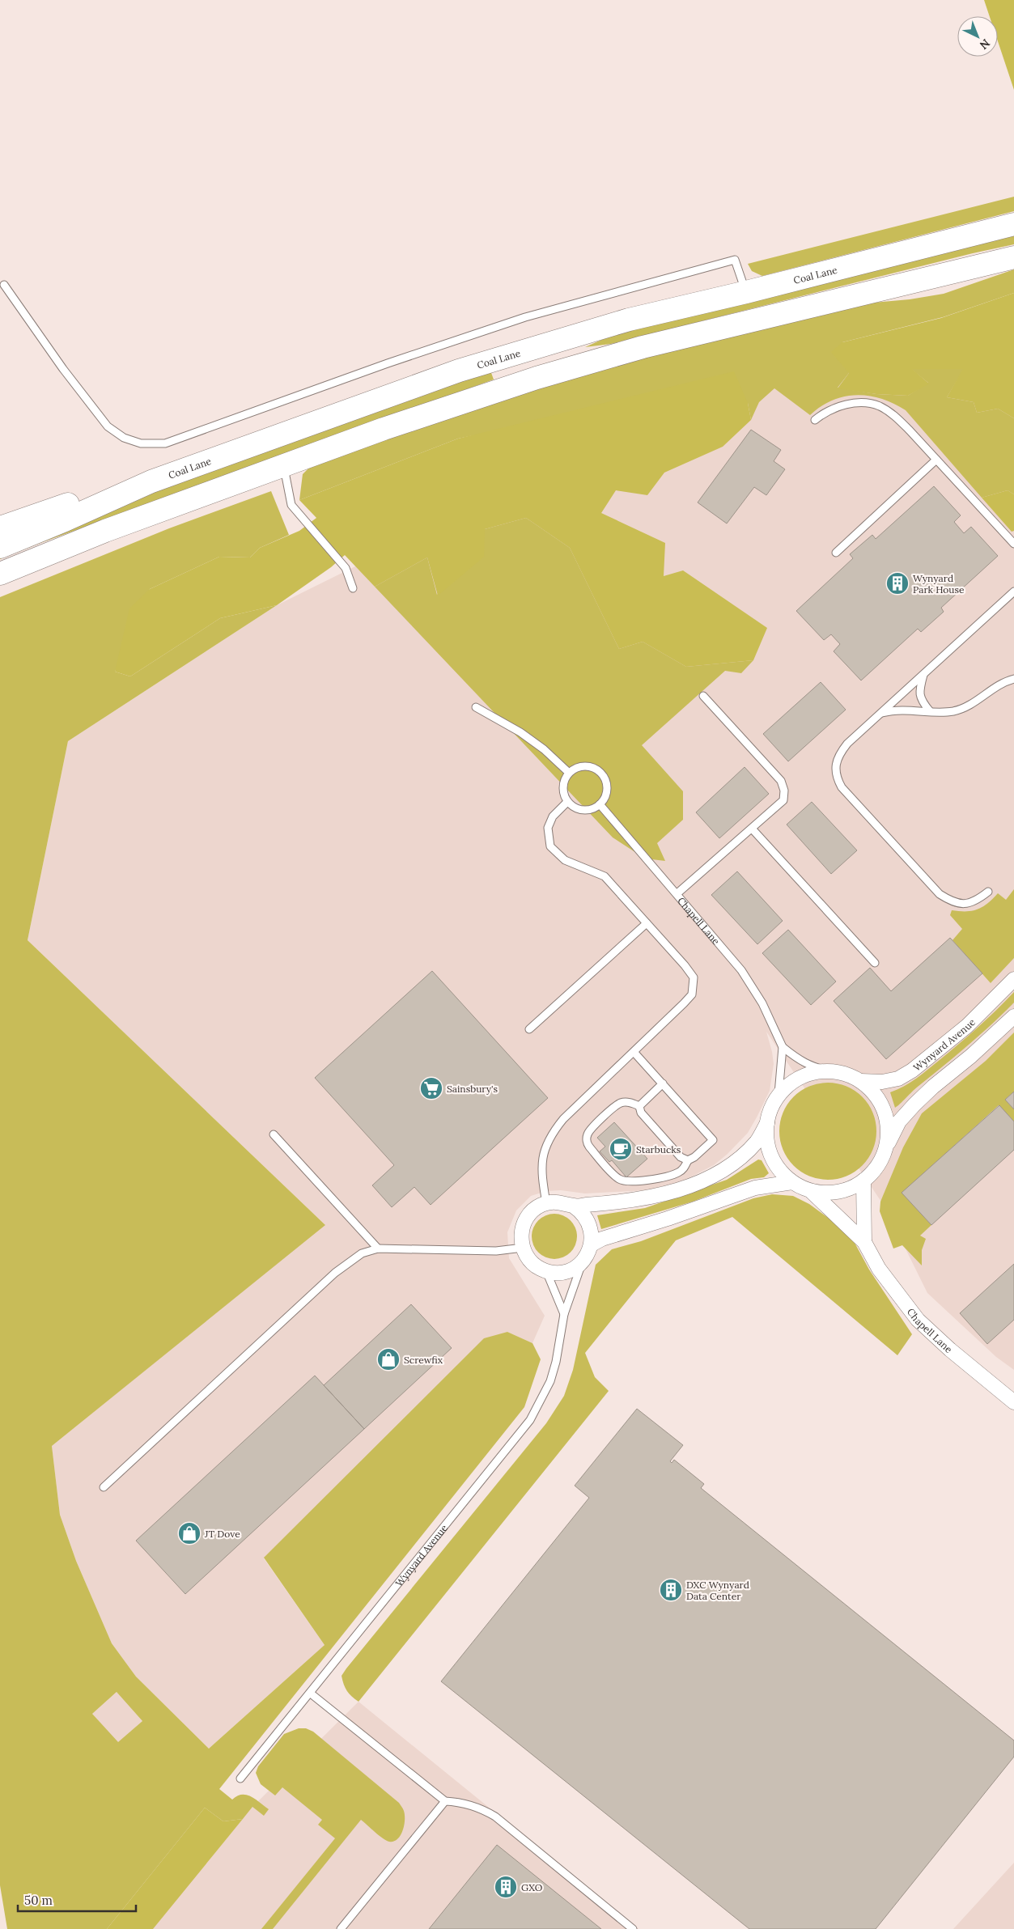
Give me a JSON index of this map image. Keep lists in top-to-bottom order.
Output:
{
  "streets": {
    "highway": ["Coal Lane"],
    "street": ["Chapell Lane", "Wynyard Avenue"]
  },
  "crossings": [
    ["Chapell Lane", "Wynyard Avenue"]
  ],
  "places": {
    "building": ["Wynyard Park House", "DXC Wynyard Data Center", "GXO"],
    "supermarket": ["Sainsbury's"],
    "cafe": ["Starbucks"],
    "shop": ["Screwfix", "JT Dove"]
  },
  "scale_bar": "50 m",
  "north": "bottom right"
}
